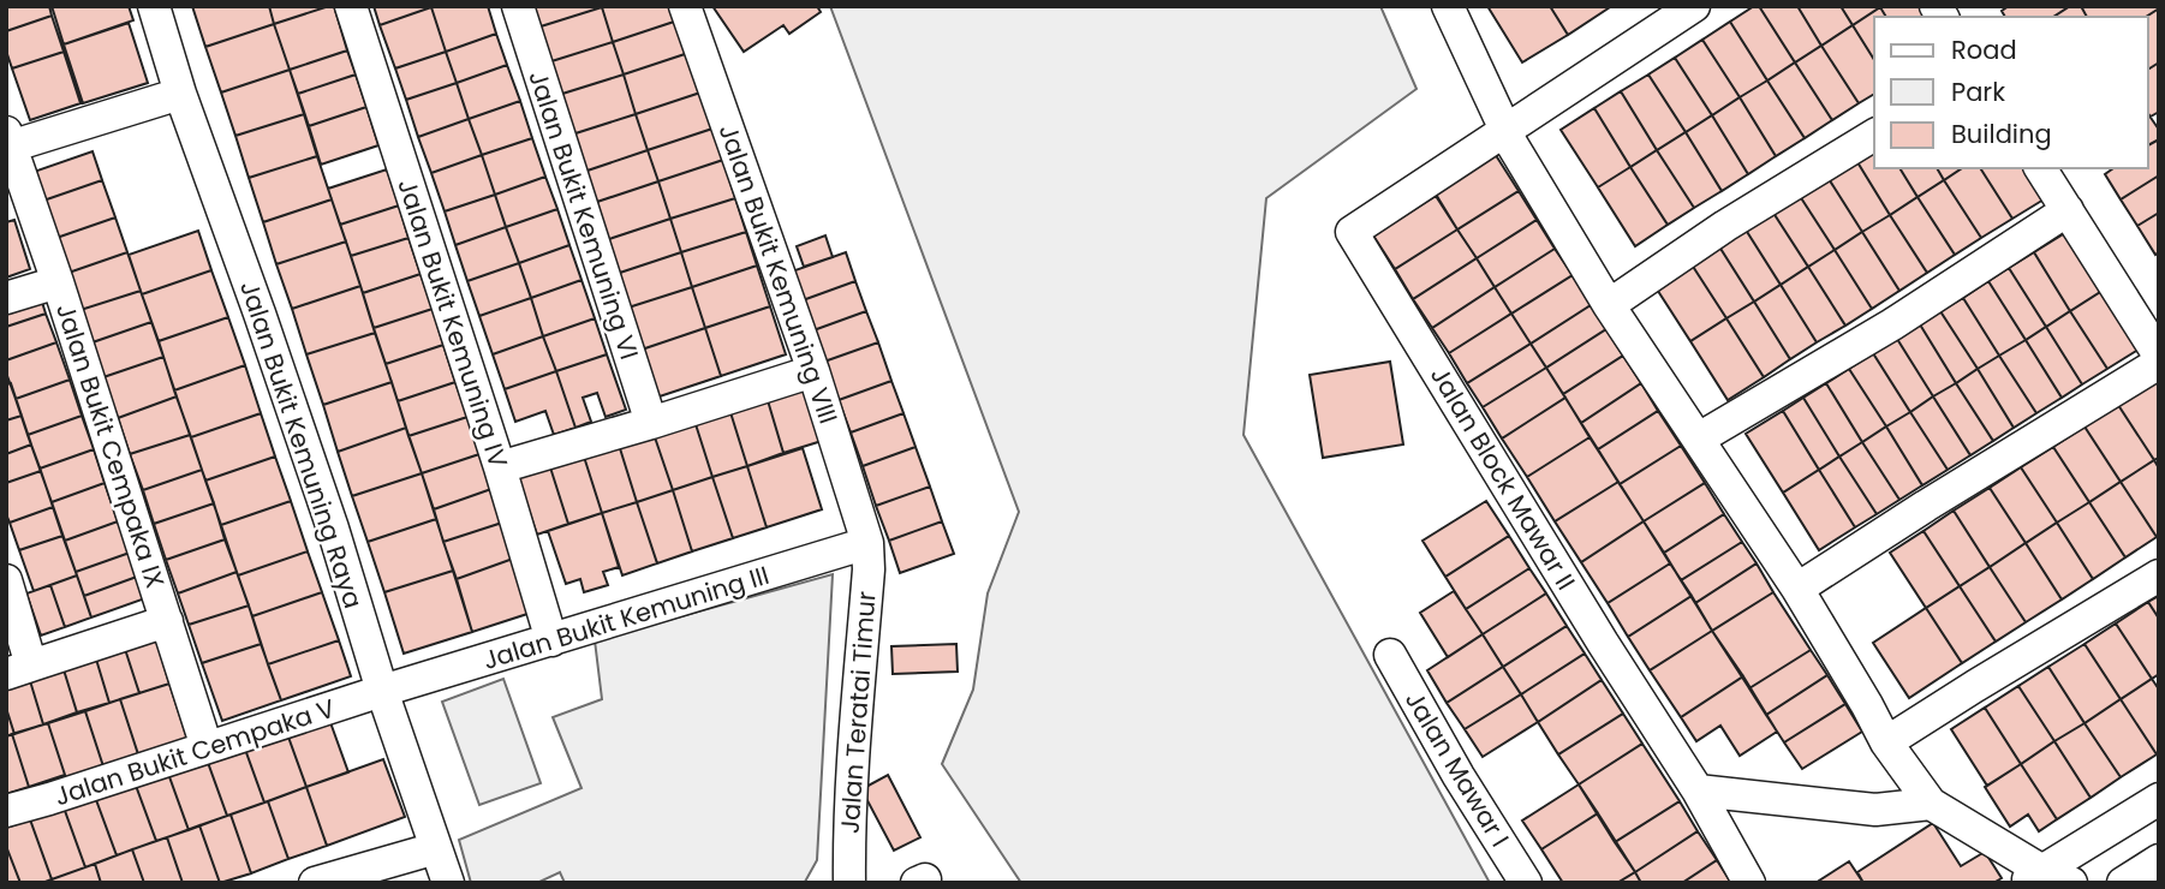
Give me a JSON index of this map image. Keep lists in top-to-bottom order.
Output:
{
  "streets": {
    "street": [
      "Jalan Bukit Kemuning VI",
      "Jalan Bukit Kemuning VIII",
      "Jalan Bukit Kemuning IV",
      "Jalan Bukit Kemuning Raya",
      "Jalan Bukit Cempaka IX",
      "Jalan Block Mawar II",
      "Jalan Bukit Kemuning III",
      "Jalan Teratai Timur",
      "Jalan Bukit Cempaka V",
      "Jalan Mawar I"
    ]
  },
  "crossings": [
    ["Jalan Bukit Kemuning VIII", "Jalan Bukit Kemuning III"],
    ["Jalan Bukit Kemuning VIII", "Jalan Teratai Timur"],
    ["Jalan Bukit Kemuning IV", "Jalan Bukit Kemuning III"],
    ["Jalan Bukit Kemuning Raya", "Jalan Bukit Kemuning III"],
    ["Jalan Bukit Kemuning Raya", "Jalan Bukit Cempaka V"],
    ["Jalan Bukit Cempaka IX", "Jalan Bukit Cempaka V"],
    ["Jalan Bukit Kemuning III", "Jalan Teratai Timur"],
    ["Jalan Bukit Kemuning III", "Jalan Bukit Cempaka V"]
  ],
  "legend": ["Road", "Park", "Building"]
}
